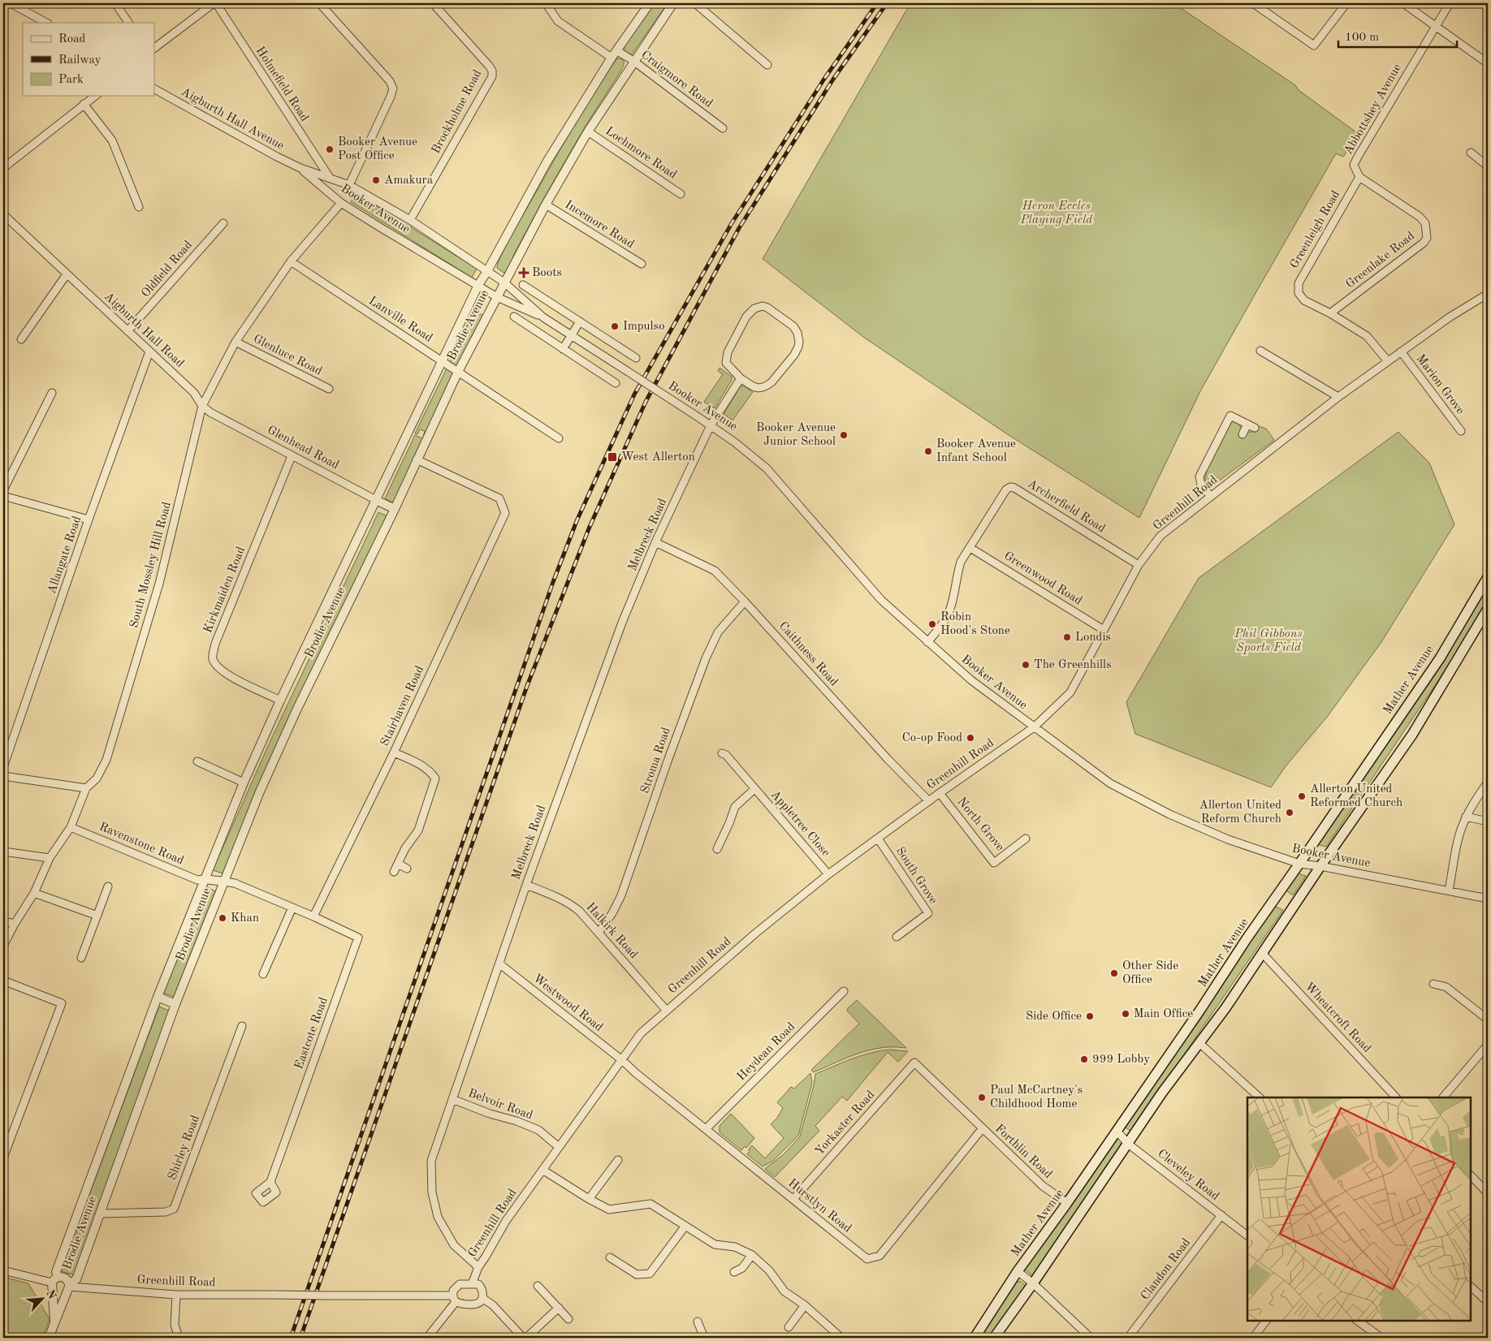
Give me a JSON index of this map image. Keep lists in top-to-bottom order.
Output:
{
  "streets": {
    "main road": ["Mather Avenue"],
    "street": [
      "Craigmore Road",
      "Holmefield Road",
      "Abbottshey Avenue",
      "Brockholme Road",
      "Aigburth Hall Avenue",
      "Lochmore Road",
      "Booker Avenue",
      "Incemore Road",
      "Greenleigh Road",
      "Greenlake Road",
      "Oldfield Road",
      "Lanville Road",
      "Brodie Avenue",
      "Aigburth Hall Road",
      "Glenluce Road",
      "Marion Grove",
      "Glenhead Road",
      "Greenhill Road",
      "Archerfield Road",
      "Melbreck Road",
      "Allangate Road",
      "South Mossley Hill Road",
      "Greenwood Road",
      "Kirkmaiden Road",
      "Caithness Road",
      "Stairhaven Road",
      "Stroma Road",
      "Appletree Close",
      "North Grove",
      "Ravenstone Road",
      "South Grove",
      "Halkirk Road",
      "Westwood Road",
      "Wheatcroft Road",
      "Eastcote Road",
      "Heydean Road",
      "Belvoir Road",
      "Yorkaster Road",
      "Shirley Road",
      "Forthlin Road",
      "Cleveley Road",
      "Hurstlyn Road",
      "Clandon Road"
    ]
  },
  "crossings": [
    ["Craigmore Road", "Brodie Avenue"],
    ["Holmefield Road", "Booker Avenue"],
    ["Abbottshey Avenue", "Greenleigh Road"],
    ["Abbottshey Avenue", "Greenlake Road"],
    ["Brockholme Road", "Booker Avenue"],
    ["Aigburth Hall Avenue", "Booker Avenue"],
    ["Lochmore Road", "Brodie Avenue"],
    ["Booker Avenue", "Brodie Avenue"],
    ["Booker Avenue", "Greenhill Road"],
    ["Booker Avenue", "Archerfield Road"],
    ["Booker Avenue", "Melbreck Road"],
    ["Booker Avenue", "South Mossley Hill Road"],
    ["Booker Avenue", "Mather Avenue"],
    ["Incemore Road", "Brodie Avenue"],
    ["Greenleigh Road", "Greenlake Road"],
    ["Greenleigh Road", "Greenhill Road"],
    ["Oldfield Road", "Aigburth Hall Road"],
    ["Lanville Road", "Brodie Avenue"],
    ["Lanville Road", "South Mossley Hill Road"],
    ["Brodie Avenue", "Glenhead Road"],
    ["Brodie Avenue", "Greenhill Road"],
    ["Brodie Avenue", "Kirkmaiden Road"],
    ["Brodie Avenue", "Stairhaven Road"],
    ["Brodie Avenue", "Ravenstone Road"],
    ["Brodie Avenue", "Shirley Road"],
    ["Aigburth Hall Road", "Glenhead Road"],
    ["Aigburth Hall Road", "Allangate Road"],
    ["Aigburth Hall Road", "South Mossley Hill Road"],
    ["Glenluce Road", "South Mossley Hill Road"],
    ["Marion Grove", "Greenhill Road"],
    ["Glenhead Road", "South Mossley Hill Road"],
    ["Glenhead Road", "Kirkmaiden Road"],
    ["Greenhill Road", "Archerfield Road"],
    ["Greenhill Road", "Melbreck Road"],
    ["Greenhill Road", "Greenwood Road"],
    ["Greenhill Road", "Caithness Road"],
    ["Greenhill Road", "Appletree Close"],
    ["Greenhill Road", "North Grove"],
    ["Greenhill Road", "South Grove"],
    ["Greenhill Road", "Halkirk Road"],
    ["Greenhill Road", "Westwood Road"],
    ["Greenhill Road", "Belvoir Road"],
    ["Greenhill Road", "Hurstlyn Road"],
    ["Archerfield Road", "Greenwood Road"],
    ["Melbreck Road", "Caithness Road"],
    ["Melbreck Road", "Halkirk Road"],
    ["Melbreck Road", "Westwood Road"],
    ["Melbreck Road", "Belvoir Road"],
    ["South Mossley Hill Road", "Ravenstone Road"],
    ["Caithness Road", "Stroma Road"],
    ["Mather Avenue", "Forthlin Road"],
    ["Mather Avenue", "Cleveley Road"],
    ["Stairhaven Road", "Eastcote Road"],
    ["Stroma Road", "Halkirk Road"],
    ["Westwood Road", "Hurstlyn Road"],
    ["Heydean Road", "Hurstlyn Road"],
    ["Yorkaster Road", "Forthlin Road"],
    ["Yorkaster Road", "Hurstlyn Road"],
    ["Forthlin Road", "Hurstlyn Road"],
    ["Cleveley Road", "Clandon Road"]
  ],
  "parks": ["Heron Eccles Playing Field", "Phil Gibbons Sports Field"],
  "places": {
    "other": [
      "Booker Avenue Post Office",
      "Amakura",
      "Impulso",
      "Booker Avenue Junior School",
      "Booker Avenue Infant School",
      "Robin Hood's Stone",
      "Londis",
      "The Greenhills",
      "Co-op Food",
      "Allerton United Reformed Church",
      "Allerton United Reform Church",
      "Khan",
      "Other Side Office",
      "Main Office",
      "Side Office",
      "999 Lobby",
      "Paul McCartney's Childhood Home"
    ],
    "health": ["Boots"],
    "transit": ["West Allerton"]
  },
  "legend": ["Road", "Railway", "Park"],
  "scale_bar": "100 m",
  "north": "top right"
}
